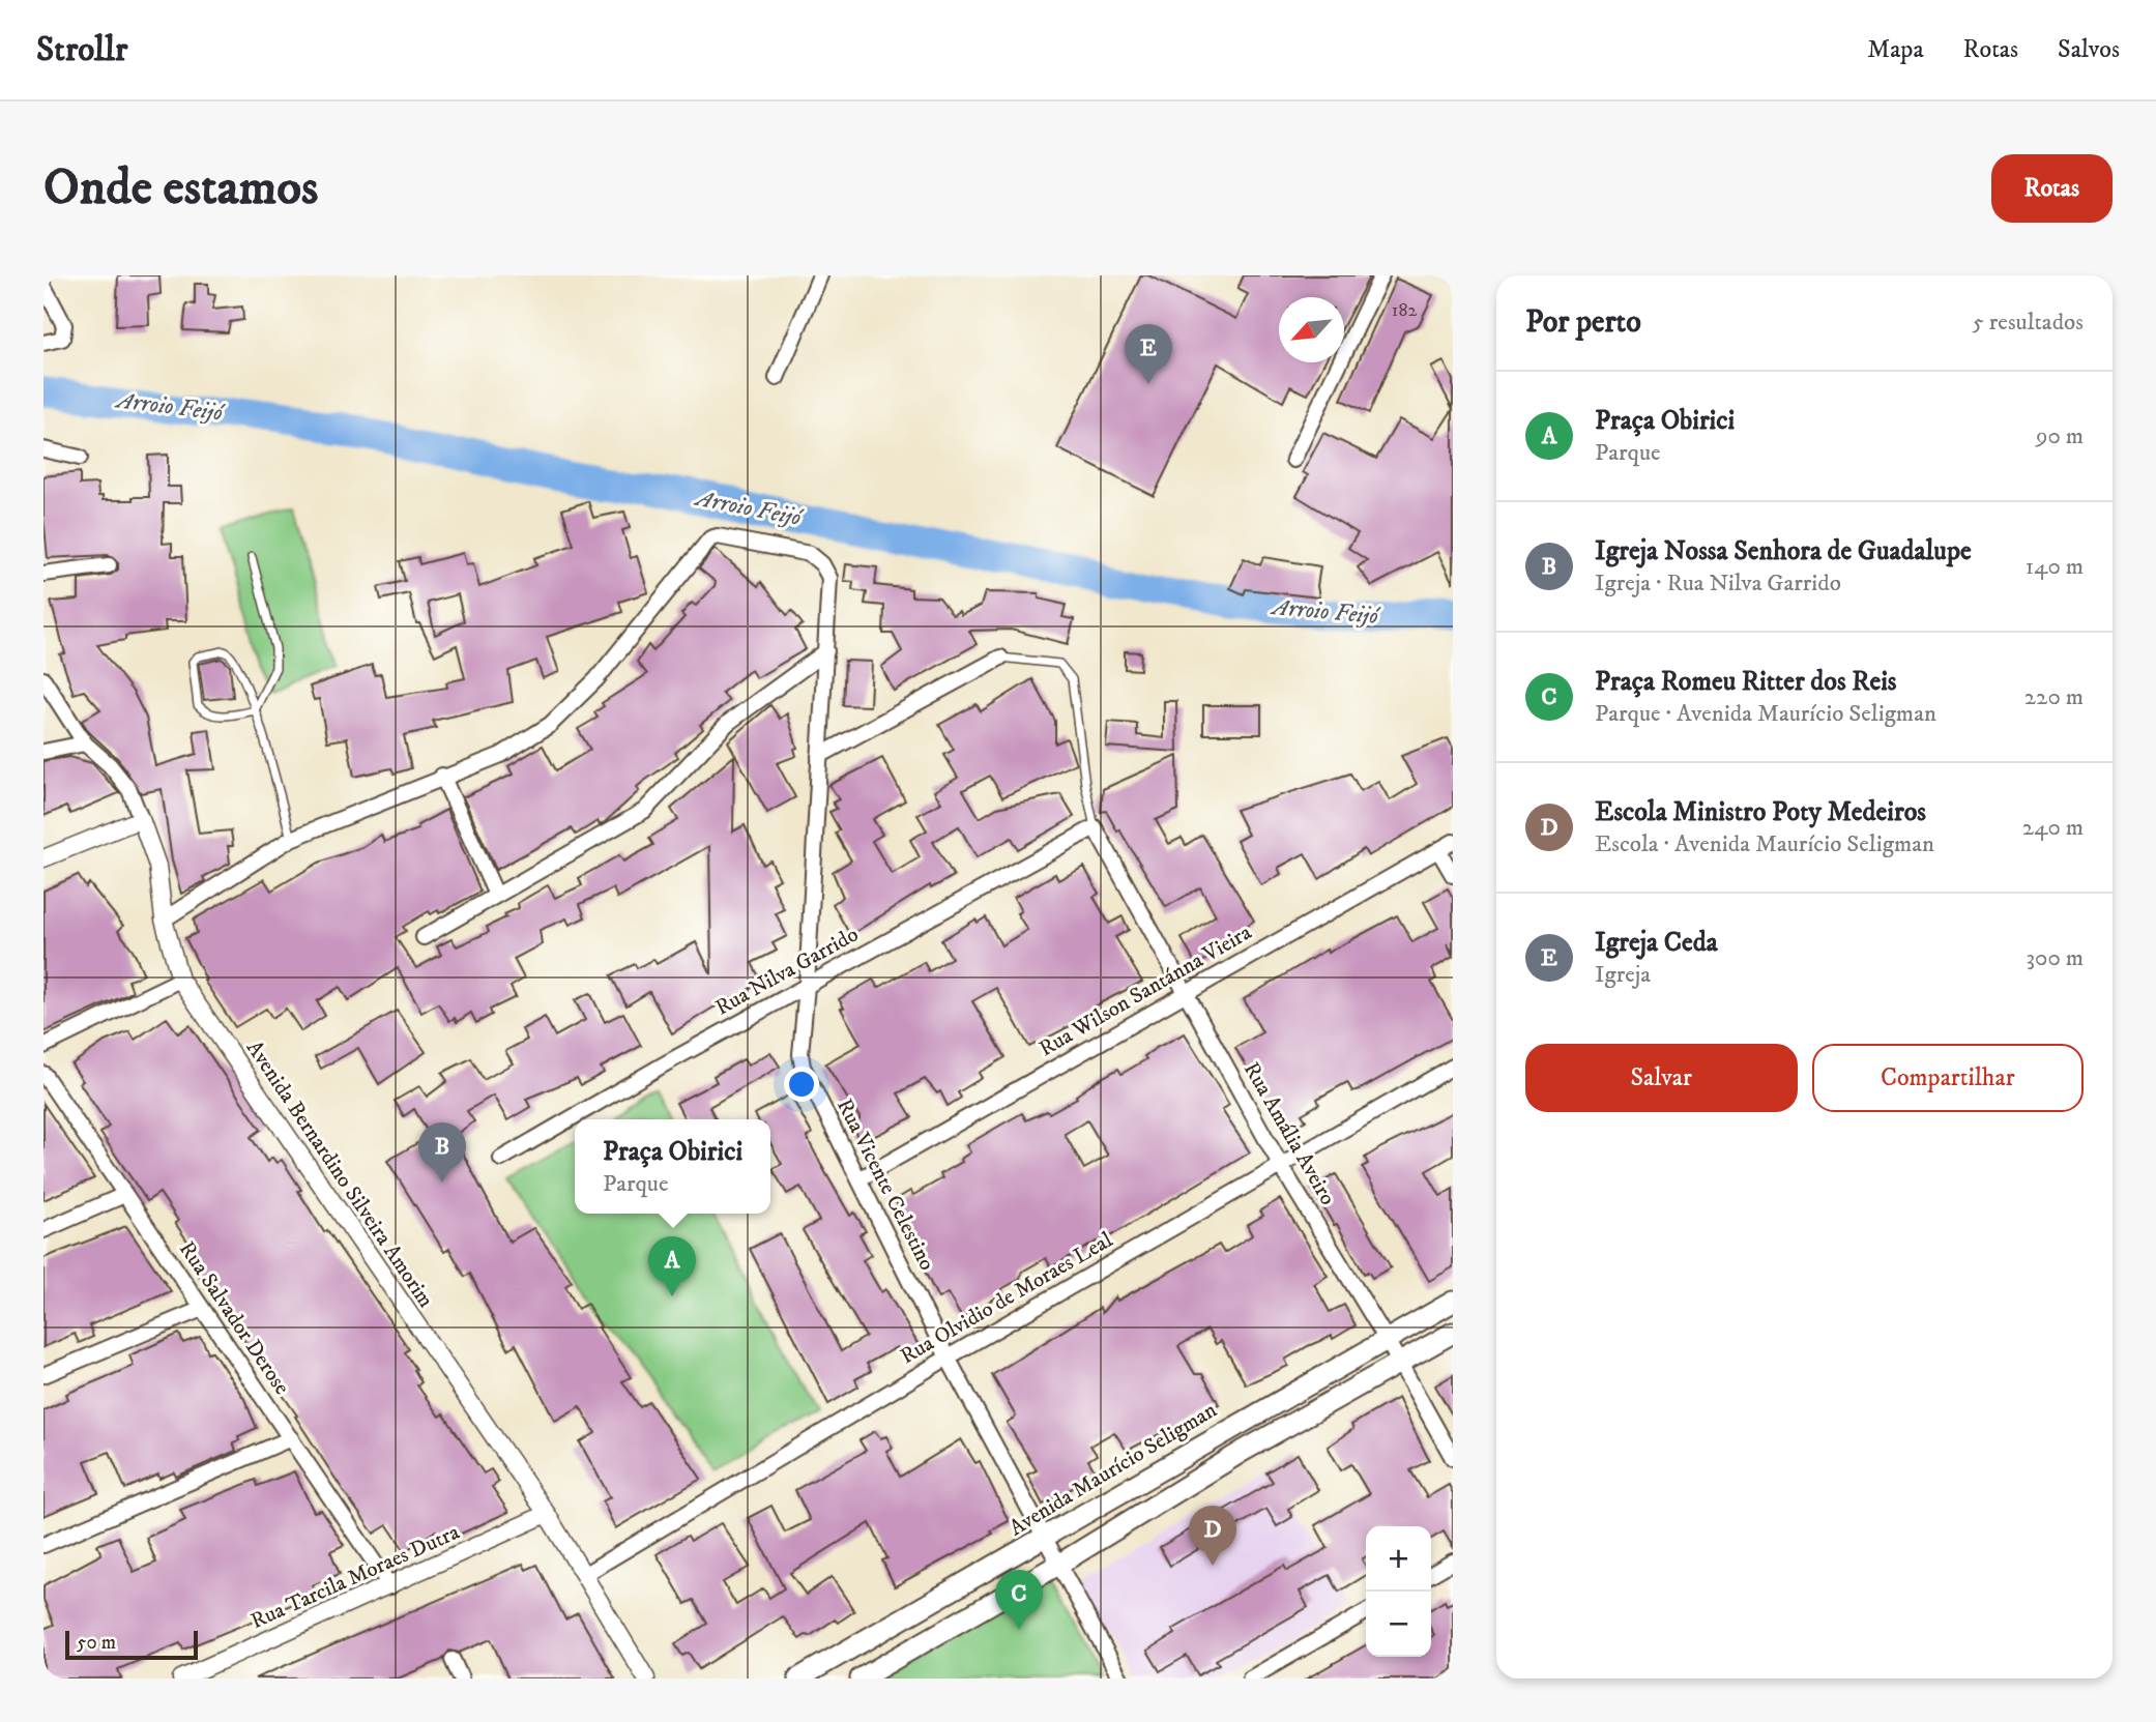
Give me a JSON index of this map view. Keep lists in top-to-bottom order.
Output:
{
  "streets": {
    "main road": ["Avenida Maurício Seligman"],
    "street": [
      "Rua Nilva Garrido",
      "Rua Wilson Santánna Vieira",
      "Rua Amália Aveiro",
      "Avenida Bernardino Silveira Amorim",
      "Rua Vicente Celestino",
      "Rua Olvidio de Moraes Leal",
      "Rua Salvador Derose",
      "Rua Tarcila Moraes Dutra"
    ]
  },
  "crossings": [
    ["Rua Nilva Garrido", "Rua Amália Aveiro"],
    ["Rua Nilva Garrido", "Rua Vicente Celestino"],
    ["Rua Wilson Santánna Vieira", "Rua Amália Aveiro"],
    ["Rua Wilson Santánna Vieira", "Rua Vicente Celestino"],
    ["Rua Amália Aveiro", "Rua Olvidio de Moraes Leal"],
    ["Rua Amália Aveiro", "Avenida Maurício Seligman"],
    ["Avenida Bernardino Silveira Amorim", "Rua Olvidio de Moraes Leal"],
    ["Avenida Bernardino Silveira Amorim", "Rua Tarcila Moraes Dutra"],
    ["Rua Vicente Celestino", "Rua Olvidio de Moraes Leal"],
    ["Rua Vicente Celestino", "Avenida Maurício Seligman"],
    ["Rua Salvador Derose", "Rua Tarcila Moraes Dutra"]
  ],
  "water": ["Arroio Feijó"],
  "house_numbers": ["182"],
  "scale_bar": "50 m",
  "north": "bottom left",
  "page": {
    "header": "Strollr",
    "nav": ["Mapa", "Rotas", "Salvos"],
    "buttons": [
      "Rotas",
      ["Salvar", "Compartilhar"]
    ],
    "title": "Onde estamos",
    "heading": ["Por perto", "5 resultados"],
    "pins": [
      "E",
      "B",
      "A",
      "D",
      "C"
    ],
    "list": [
      {
        "mark": "A",
        "name": "Praça Obirici",
        "note": "Parque",
        "value": "90 m"
      },
      {
        "mark": "B",
        "name": "Igreja Nossa Senhora de Guadalupe",
        "note": "Igreja · Rua Nilva Garrido",
        "value": "140 m"
      },
      {
        "mark": "C",
        "name": "Praça Romeu Ritter dos Reis",
        "note": "Parque · Avenida Maurício Seligman",
        "value": "220 m"
      },
      {
        "mark": "D",
        "name": "Escola Ministro Poty Medeiros",
        "note": "Escola · Avenida Maurício Seligman",
        "value": "240 m"
      },
      {
        "mark": "E",
        "name": "Igreja Ceda",
        "note": "Igreja",
        "value": "300 m"
      }
    ],
    "popup": ["Praça Obirici", "Parque"],
    "map_buttons": ["+", "−"],
    "scale": "50 m"
  }
}
